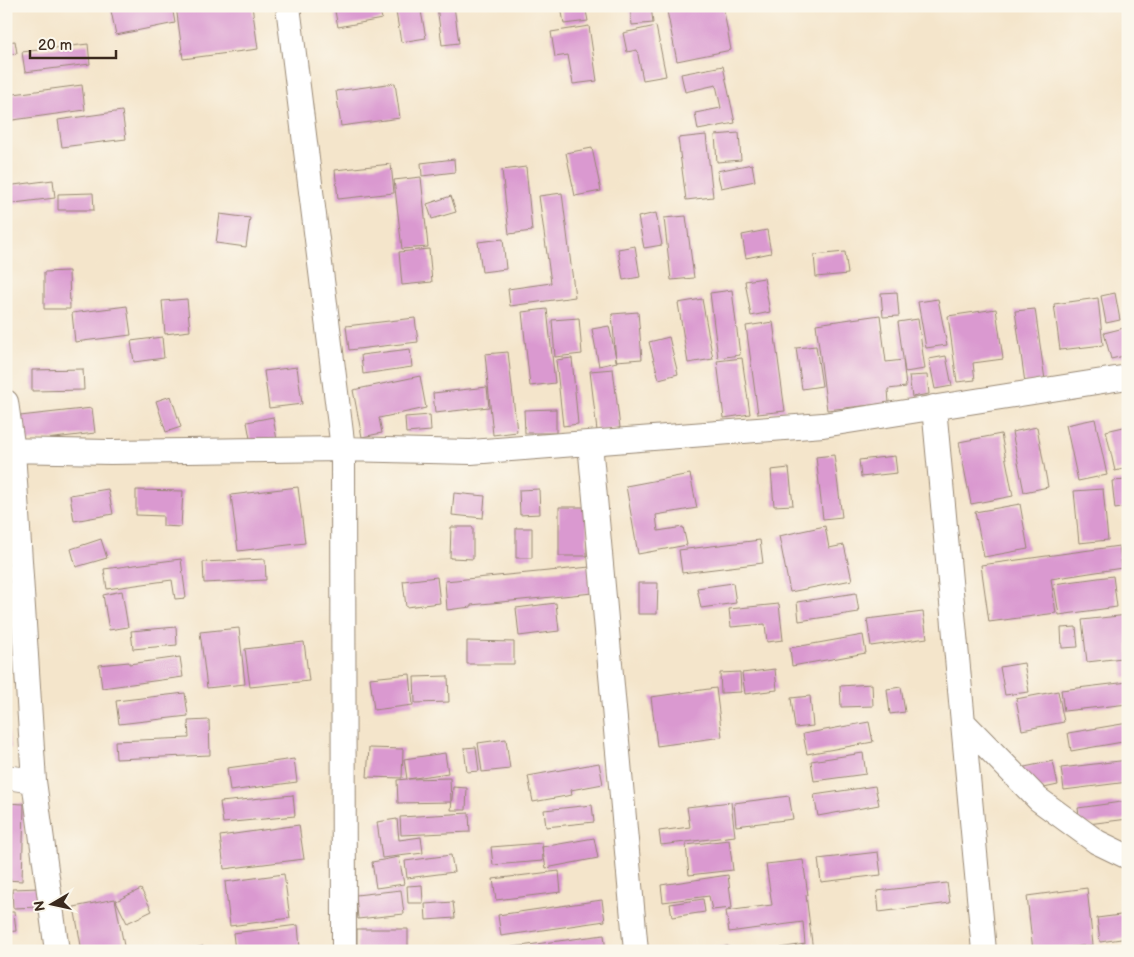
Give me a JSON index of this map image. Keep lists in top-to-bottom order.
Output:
{
  "scale_bar": "20 m",
  "north": "left"
}
